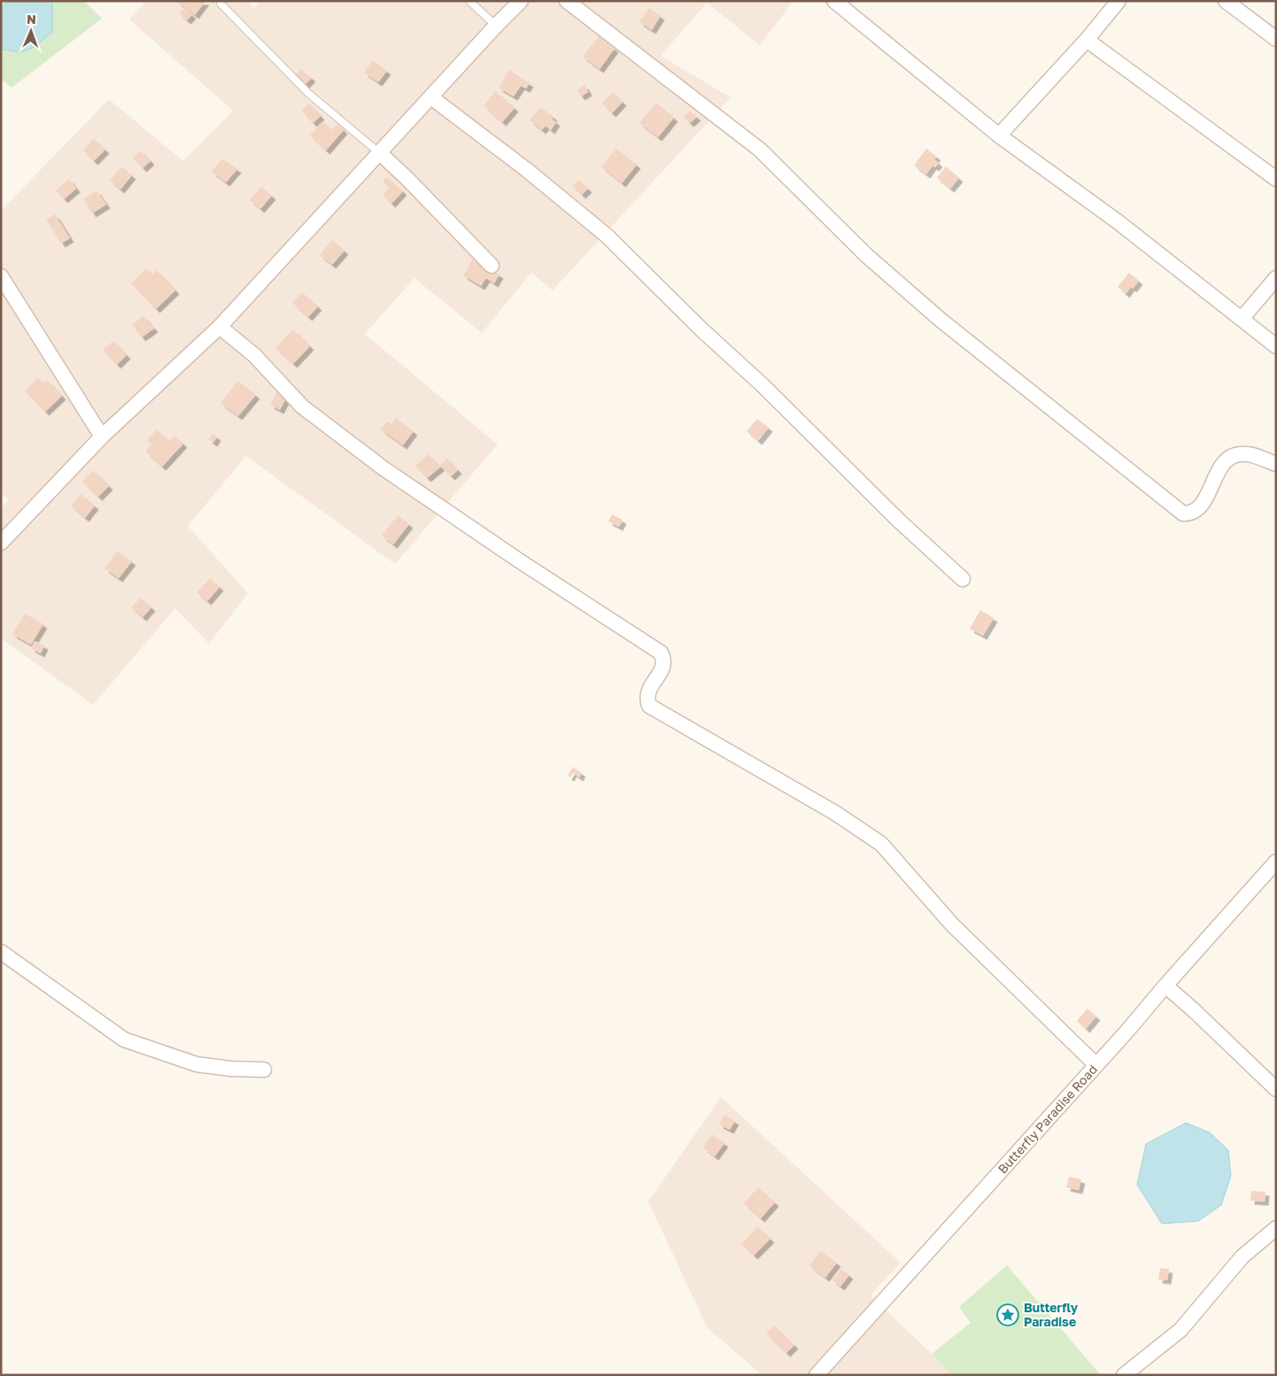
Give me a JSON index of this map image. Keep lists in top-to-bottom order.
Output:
{
  "streets": {
    "street": ["Butterfly Paradise Road"]
  },
  "places": {
    "place": ["Butterfly Paradise"]
  },
  "north": "top"
}
